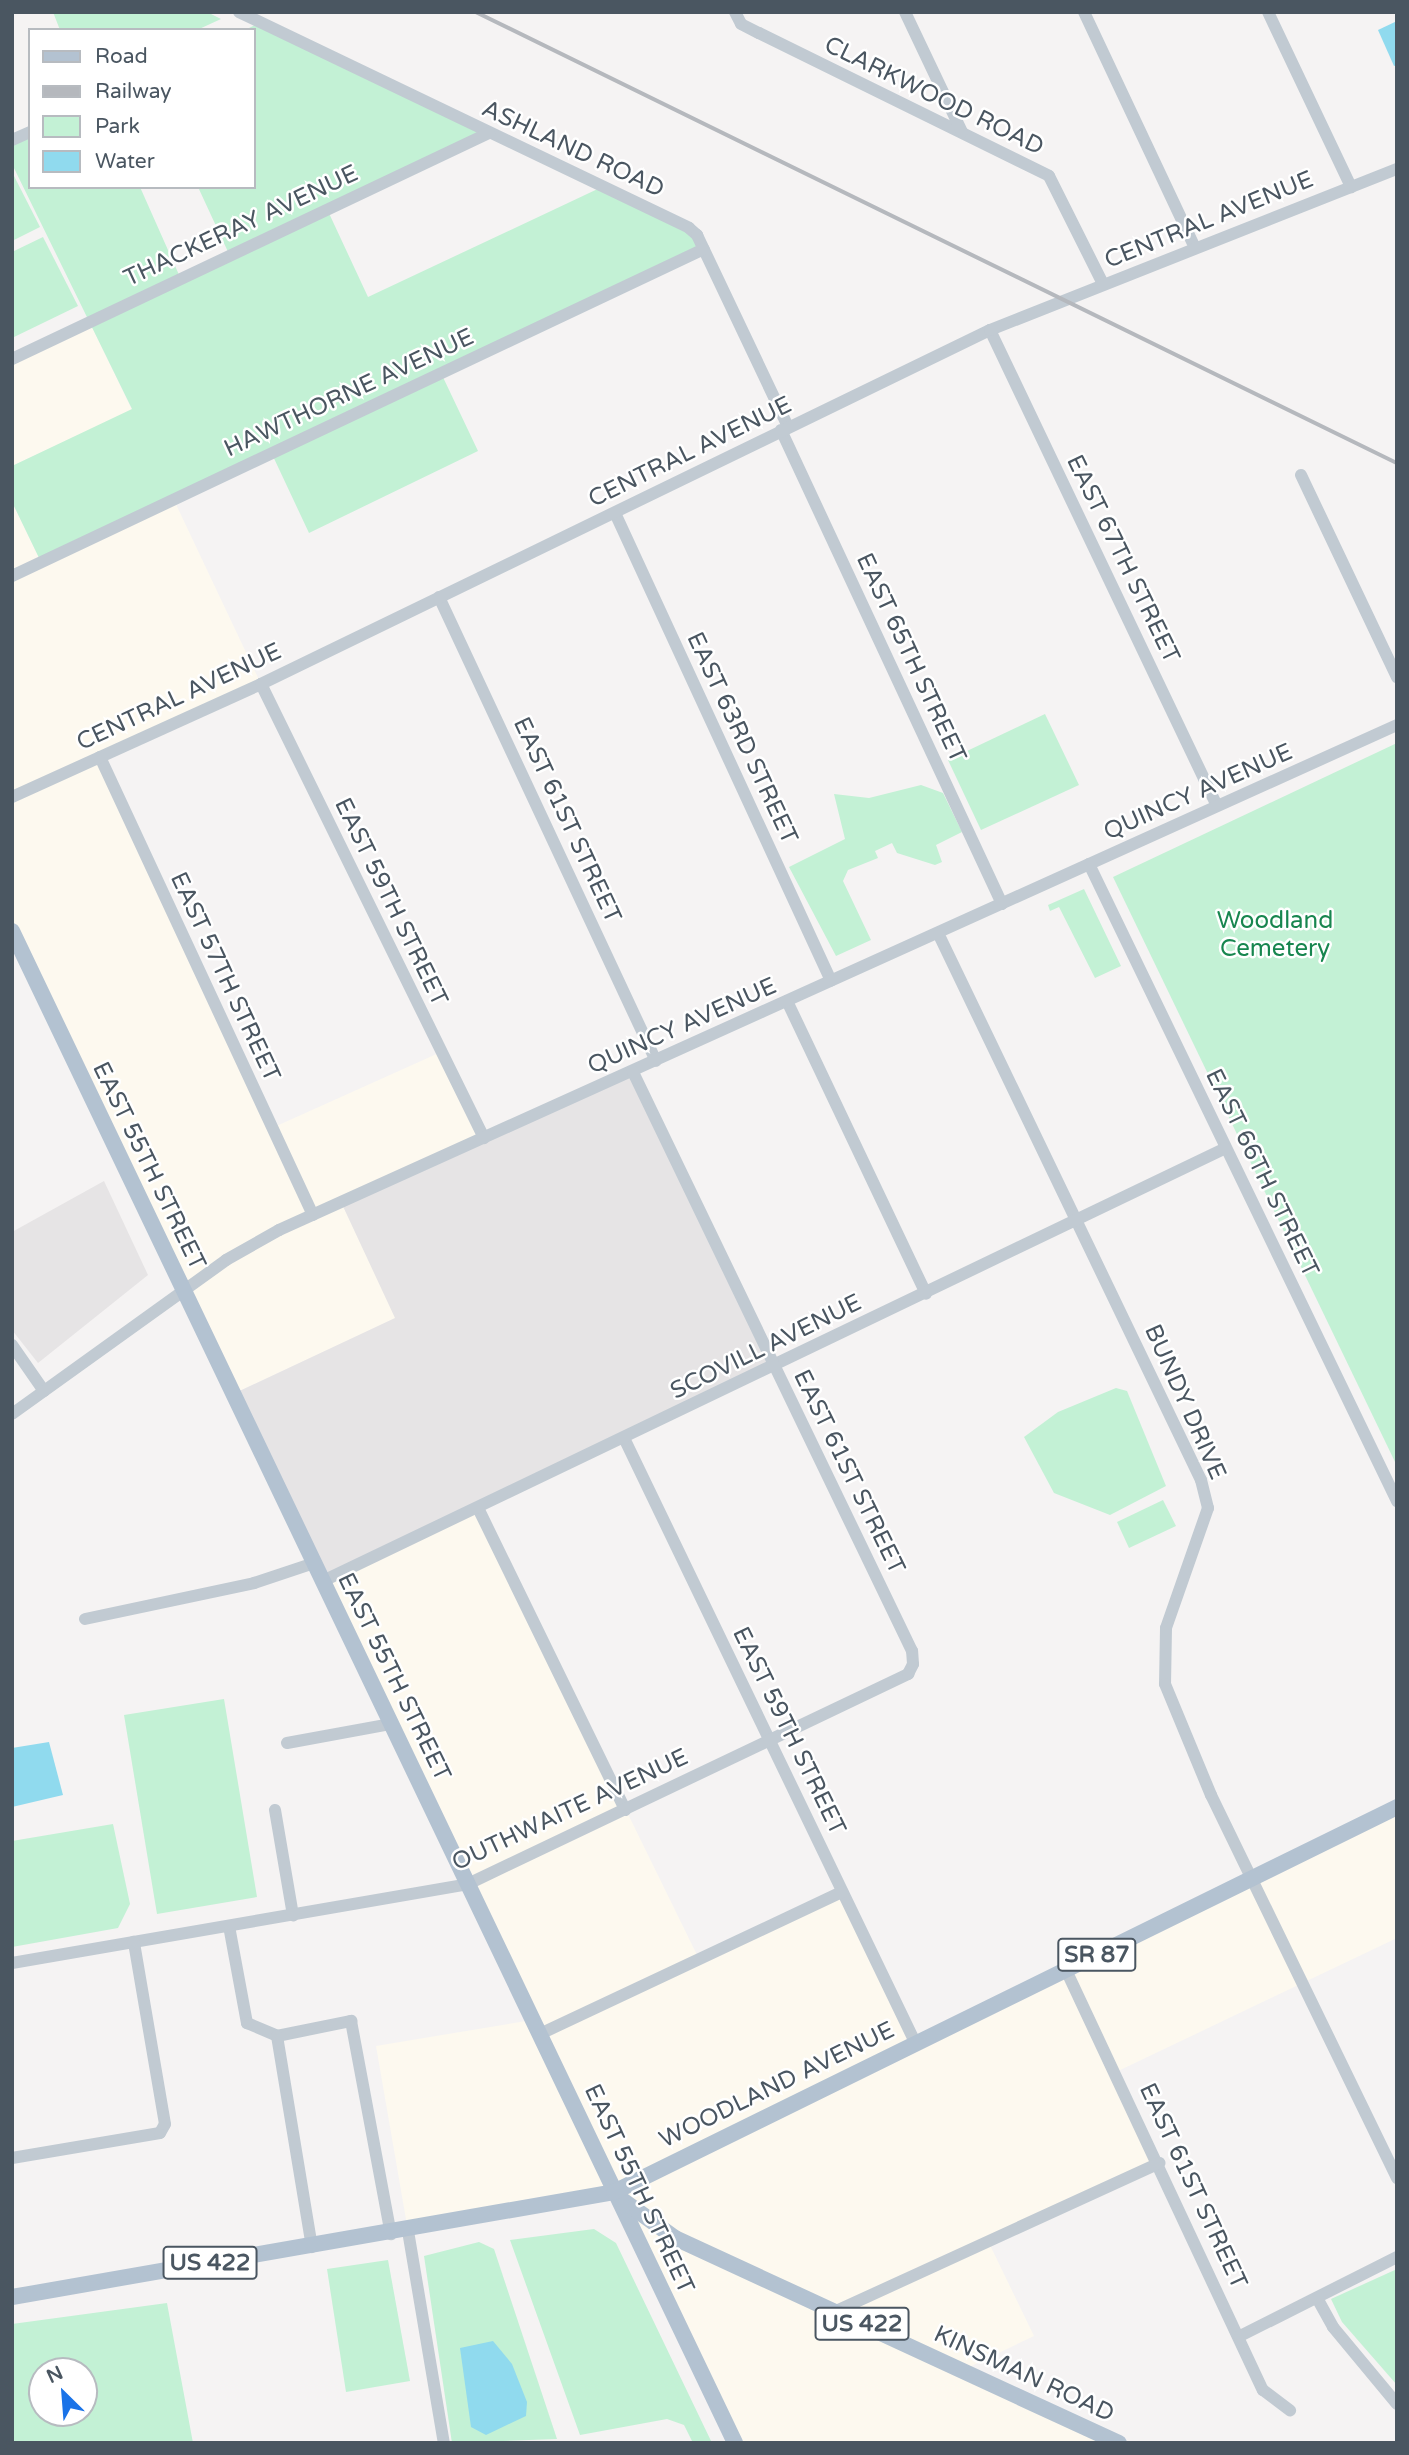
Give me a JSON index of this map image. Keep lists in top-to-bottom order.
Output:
{
  "streets": {
    "main road": [
      "EAST 55TH STREET",
      "SR 87",
      "WOODLAND AVENUE",
      "US 422",
      "KINSMAN ROAD"
    ],
    "street": [
      "CLARKWOOD ROAD",
      "ASHLAND ROAD",
      "CENTRAL AVENUE",
      "THACKERAY AVENUE",
      "HAWTHORNE AVENUE",
      "EAST 67TH STREET",
      "EAST 65TH STREET",
      "EAST 63RD STREET",
      "QUINCY AVENUE",
      "EAST 61ST STREET",
      "EAST 59TH STREET",
      "EAST 57TH STREET",
      "EAST 66TH STREET",
      "SCOVILL AVENUE",
      "BUNDY DRIVE",
      "OUTHWAITE AVENUE"
    ]
  },
  "crossings": [
    ["CLARKWOOD ROAD", "CENTRAL AVENUE"],
    ["ASHLAND ROAD", "CENTRAL AVENUE"],
    ["ASHLAND ROAD", "THACKERAY AVENUE"],
    ["ASHLAND ROAD", "HAWTHORNE AVENUE"],
    ["ASHLAND ROAD", "EAST 65TH STREET"],
    ["CENTRAL AVENUE", "EAST 67TH STREET"],
    ["CENTRAL AVENUE", "EAST 65TH STREET"],
    ["CENTRAL AVENUE", "EAST 63RD STREET"],
    ["CENTRAL AVENUE", "EAST 61ST STREET"],
    ["CENTRAL AVENUE", "EAST 59TH STREET"],
    ["CENTRAL AVENUE", "EAST 57TH STREET"],
    ["EAST 67TH STREET", "QUINCY AVENUE"],
    ["EAST 65TH STREET", "QUINCY AVENUE"],
    ["EAST 63RD STREET", "QUINCY AVENUE"],
    ["QUINCY AVENUE", "EAST 61ST STREET"],
    ["QUINCY AVENUE", "EAST 59TH STREET"],
    ["QUINCY AVENUE", "EAST 57TH STREET"],
    ["QUINCY AVENUE", "EAST 55TH STREET"],
    ["QUINCY AVENUE", "EAST 66TH STREET"],
    ["QUINCY AVENUE", "BUNDY DRIVE"],
    ["EAST 61ST STREET", "SCOVILL AVENUE"],
    ["EAST 61ST STREET", "OUTHWAITE AVENUE"],
    ["EAST 61ST STREET", "WOODLAND AVENUE"],
    ["EAST 59TH STREET", "SCOVILL AVENUE"],
    ["EAST 59TH STREET", "OUTHWAITE AVENUE"],
    ["EAST 59TH STREET", "WOODLAND AVENUE"],
    ["EAST 55TH STREET", "SCOVILL AVENUE"],
    ["EAST 55TH STREET", "OUTHWAITE AVENUE"],
    ["EAST 55TH STREET", "WOODLAND AVENUE"],
    ["EAST 55TH STREET", "KINSMAN ROAD"],
    ["EAST 66TH STREET", "SCOVILL AVENUE"],
    ["SCOVILL AVENUE", "BUNDY DRIVE"],
    ["BUNDY DRIVE", "WOODLAND AVENUE"],
    ["WOODLAND AVENUE", "KINSMAN ROAD"]
  ],
  "parks": ["Woodland Cemetery"],
  "legend": [
    "Road",
    "Railway",
    "Park",
    "Water"
  ],
  "north": "top left"
}
